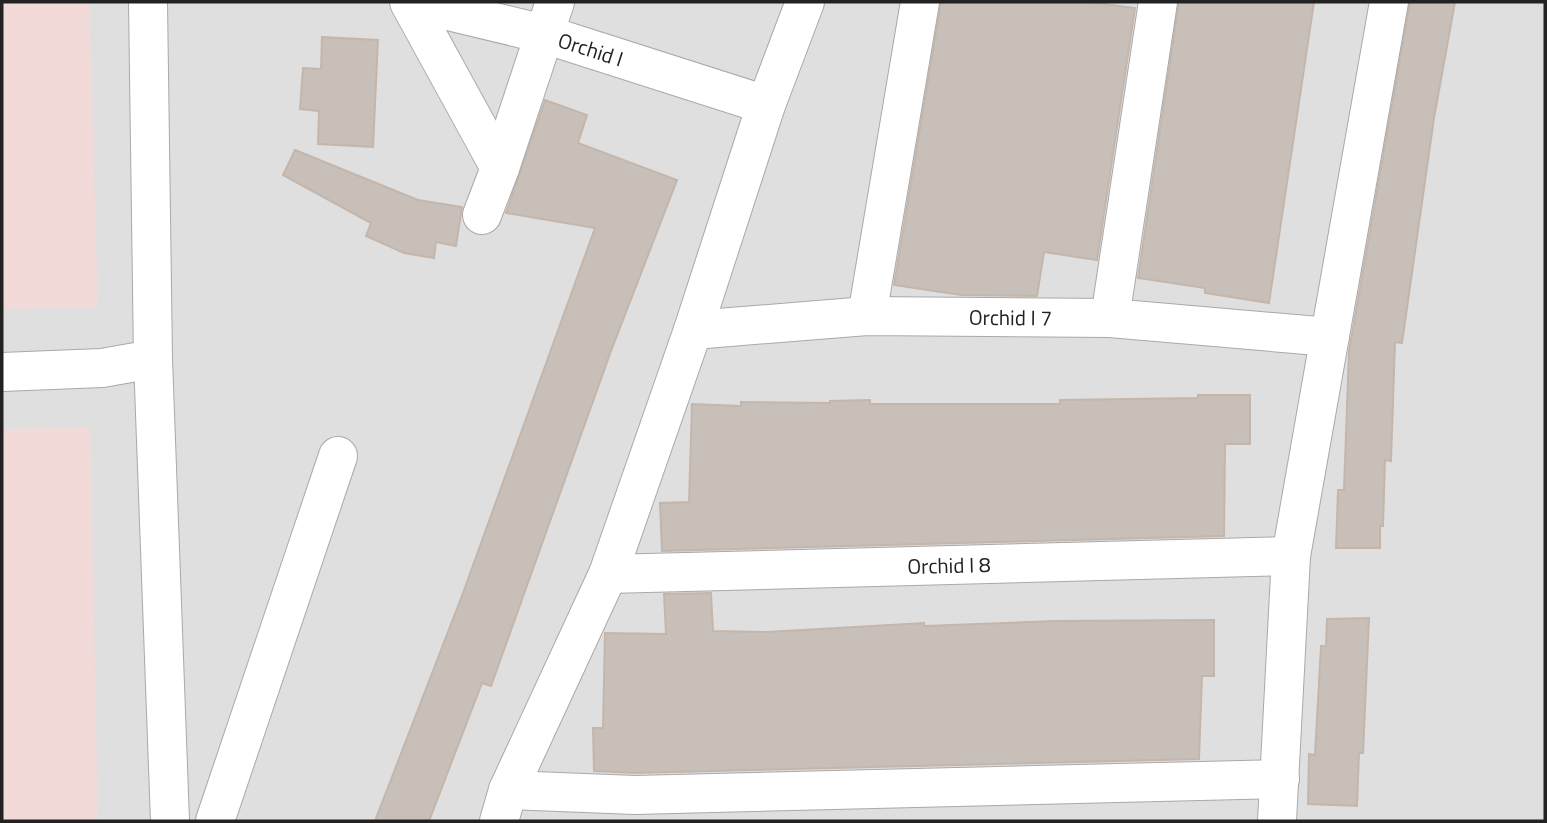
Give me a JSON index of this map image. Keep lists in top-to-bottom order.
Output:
{
  "streets": {
    "street": ["Orchid I", "Orchid I 7", "Orchid I 8"]
  }
}
